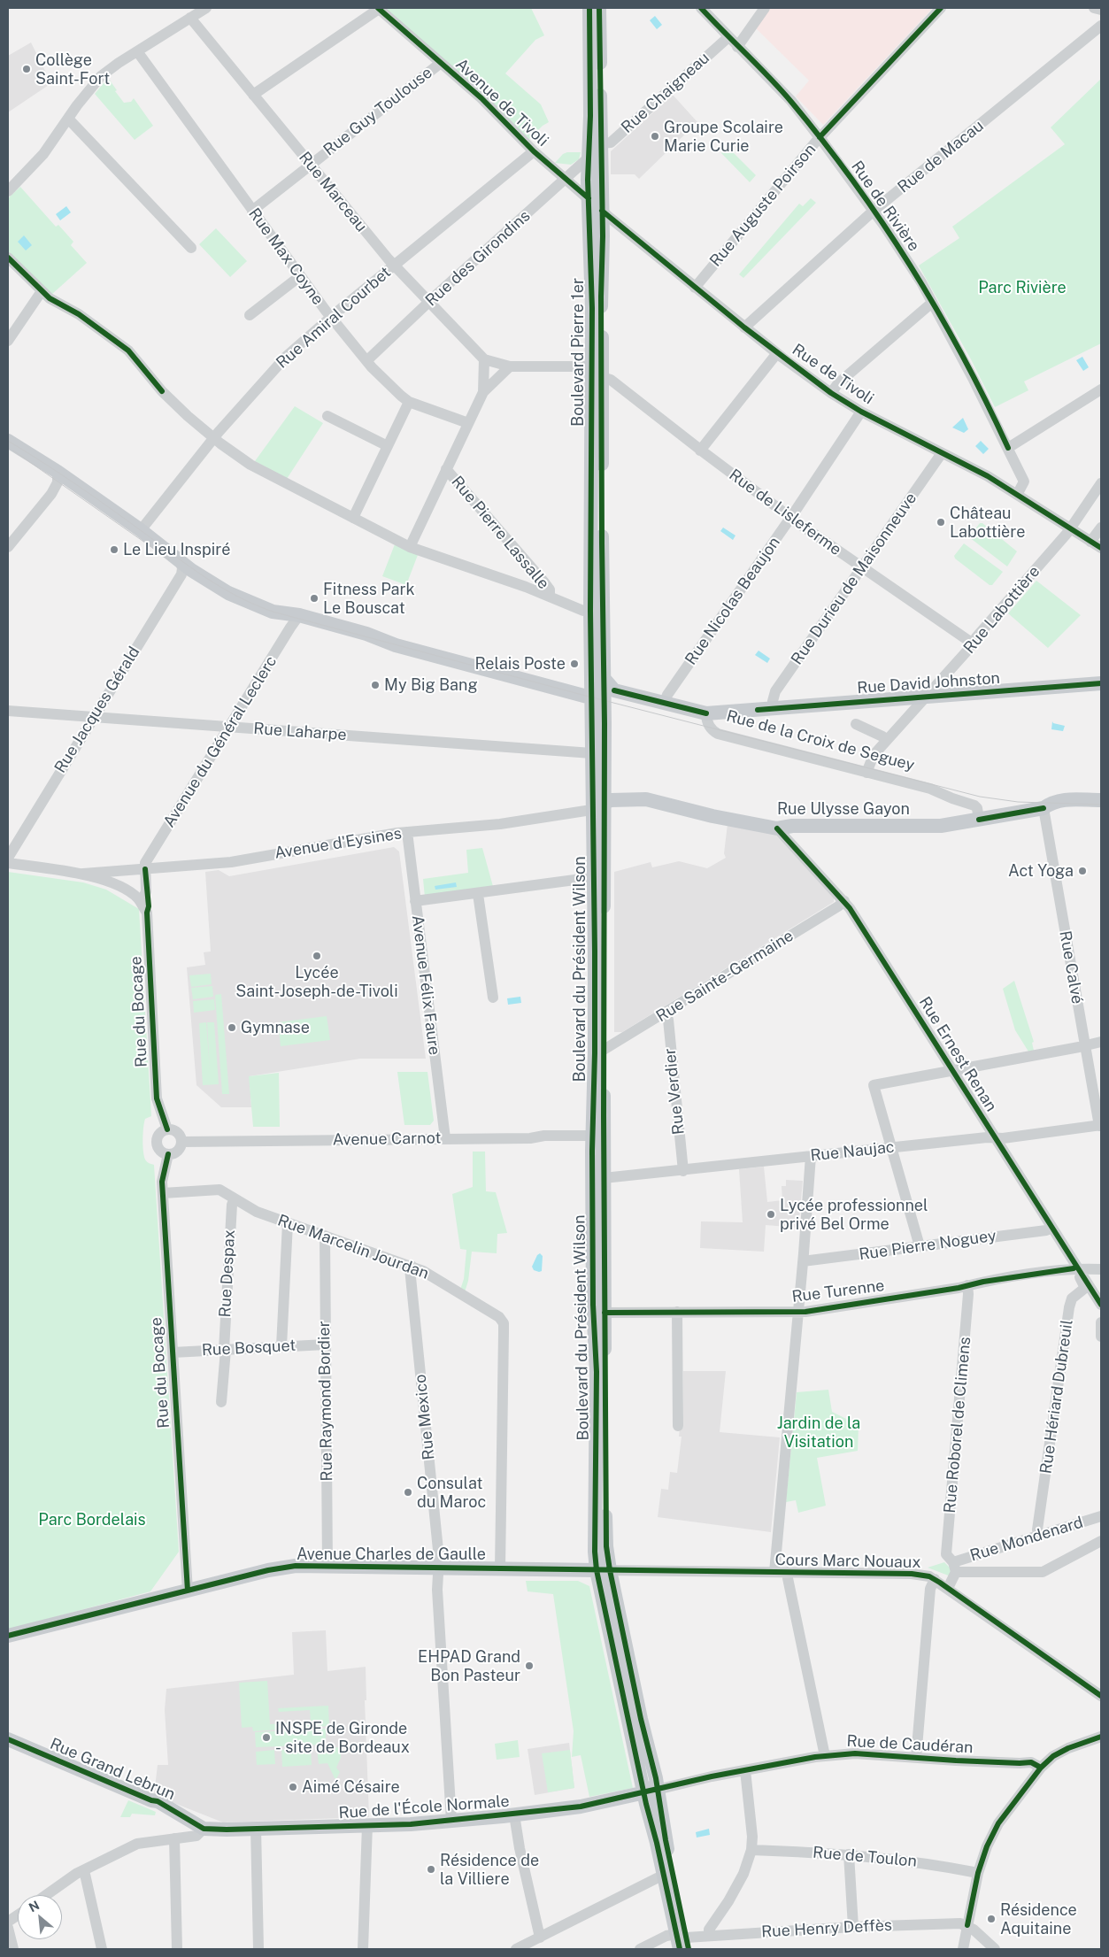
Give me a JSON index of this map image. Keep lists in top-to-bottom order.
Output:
{
  "streets": {
    "main road": [
      "Boulevard Pierre 1er",
      "Rue David Johnston",
      "Rue de la Croix de Seguey",
      "Rue Ulysse Gayon",
      "Boulevard du Président Wilson",
      "Avenue Charles de Gaulle",
      "Rue Grand Lebrun",
      "Rue de l'École Normale"
    ],
    "street": [
      "Rue Chaigneau",
      "Avenue de Tivoli",
      "Rue Guy Toulouse",
      "Rue de Macau",
      "Rue Marceau",
      "Rue Auguste Poirson",
      "Rue de Rivière",
      "Rue Max Coyne",
      "Rue des Girondins",
      "Rue Amiral Courbet",
      "Rue de Tivoli",
      "Rue de Lisleferme",
      "Rue Pierre Lassalle",
      "Rue Durieu de Maisonneuve",
      "Rue Nicolas Beaujon",
      "Rue Labottière",
      "Rue Jacques Gérald",
      "Rue Laharpe",
      "Avenue du Général Leclerc",
      "Avenue d'Eysines",
      "Rue Calvé",
      "Rue Sainte-Germaine",
      "Avenue Félix Faure",
      "Rue du Bocage",
      "Rue Ernest Renan",
      "Rue Verdier",
      "Avenue Carnot",
      "Rue Naujac",
      "Rue Pierre Noguey",
      "Rue Marcelin Jourdan",
      "Rue Despax",
      "Rue Turenne",
      "Rue Bosquet",
      "Rue Hériard Dubreuil",
      "Rue Raymond Bordier",
      "Rue Mexico",
      "Rue Roborel de Climens",
      "Rue Mondenard",
      "Cours Marc Nouaux",
      "Rue de Caudéran",
      "Rue de Toulon",
      "Rue Henry Deffès"
    ]
  },
  "crossings": [
    ["Rue Chaigneau", "Rue de Rivière"],
    ["Rue Chaigneau", "Boulevard Pierre 1er"],
    ["Avenue de Tivoli", "Rue Guy Toulouse"],
    ["Avenue de Tivoli", "Rue des Girondins"],
    ["Avenue de Tivoli", "Rue Amiral Courbet"],
    ["Avenue de Tivoli", "Boulevard Pierre 1er"],
    ["Avenue de Tivoli", "Rue de Tivoli"],
    ["Rue Guy Toulouse", "Rue Marceau"],
    ["Rue Guy Toulouse", "Rue Max Coyne"],
    ["Rue de Macau", "Rue de Rivière"],
    ["Rue de Macau", "Rue de Tivoli"],
    ["Rue Marceau", "Rue des Girondins"],
    ["Rue Marceau", "Rue Amiral Courbet"],
    ["Rue Auguste Poirson", "Rue de Rivière"],
    ["Rue Auguste Poirson", "Rue de Tivoli"],
    ["Rue de Rivière", "Rue de Tivoli"],
    ["Rue Max Coyne", "Rue des Girondins"],
    ["Rue Max Coyne", "Rue Amiral Courbet"],
    ["Rue des Girondins", "Boulevard Pierre 1er"],
    ["Rue Amiral Courbet", "Rue de la Croix de Seguey"],
    ["Boulevard Pierre 1er", "Rue de Tivoli"],
    ["Boulevard Pierre 1er", "Rue de Lisleferme"],
    ["Boulevard Pierre 1er", "Rue de la Croix de Seguey"],
    ["Boulevard Pierre 1er", "Boulevard du Président Wilson"],
    ["Rue de Tivoli", "Rue Durieu de Maisonneuve"],
    ["Rue de Tivoli", "Rue Nicolas Beaujon"],
    ["Rue de Tivoli", "Rue Labottière"],
    ["Rue de Lisleferme", "Rue Durieu de Maisonneuve"],
    ["Rue de Lisleferme", "Rue Nicolas Beaujon"],
    ["Rue de Lisleferme", "Rue Labottière"],
    ["Rue Durieu de Maisonneuve", "Rue David Johnston"],
    ["Rue Nicolas Beaujon", "Rue de la Croix de Seguey"],
    ["Rue Labottière", "Rue David Johnston"],
    ["Rue Labottière", "Rue de la Croix de Seguey"],
    ["Rue David Johnston", "Rue de la Croix de Seguey"],
    ["Rue Jacques Gérald", "Rue Laharpe"],
    ["Rue Jacques Gérald", "Rue de la Croix de Seguey"],
    ["Rue Laharpe", "Avenue du Général Leclerc"],
    ["Rue Laharpe", "Boulevard du Président Wilson"],
    ["Rue de la Croix de Seguey", "Avenue du Général Leclerc"],
    ["Rue de la Croix de Seguey", "Rue Ulysse Gayon"],
    ["Rue de la Croix de Seguey", "Boulevard du Président Wilson"],
    ["Avenue du Général Leclerc", "Avenue d'Eysines"],
    ["Avenue du Général Leclerc", "Rue du Bocage"],
    ["Rue Ulysse Gayon", "Rue Calvé"],
    ["Rue Ulysse Gayon", "Boulevard du Président Wilson"],
    ["Rue Ulysse Gayon", "Rue Ernest Renan"],
    ["Avenue d'Eysines", "Boulevard du Président Wilson"],
    ["Avenue d'Eysines", "Avenue Félix Faure"],
    ["Avenue d'Eysines", "Rue du Bocage"],
    ["Rue Calvé", "Rue Naujac"],
    ["Boulevard du Président Wilson", "Rue Sainte-Germaine"],
    ["Boulevard du Président Wilson", "Avenue Carnot"],
    ["Boulevard du Président Wilson", "Rue Naujac"],
    ["Boulevard du Président Wilson", "Rue Turenne"],
    ["Boulevard du Président Wilson", "Avenue Charles de Gaulle"],
    ["Boulevard du Président Wilson", "Cours Marc Nouaux"],
    ["Boulevard du Président Wilson", "Rue de Caudéran"],
    ["Boulevard du Président Wilson", "Rue de l'École Normale"],
    ["Boulevard du Président Wilson", "Rue Henry Deffès"],
    ["Rue Sainte-Germaine", "Rue Ernest Renan"],
    ["Rue Sainte-Germaine", "Rue Verdier"],
    ["Avenue Félix Faure", "Avenue Carnot"],
    ["Rue du Bocage", "Avenue Carnot"],
    ["Rue du Bocage", "Rue Marcelin Jourdan"],
    ["Rue du Bocage", "Rue Bosquet"],
    ["Rue du Bocage", "Avenue Charles de Gaulle"],
    ["Rue Ernest Renan", "Rue Naujac"],
    ["Rue Ernest Renan", "Rue Pierre Noguey"],
    ["Rue Ernest Renan", "Rue Turenne"],
    ["Rue Verdier", "Rue Naujac"],
    ["Rue Marcelin Jourdan", "Rue Despax"],
    ["Rue Marcelin Jourdan", "Rue Raymond Bordier"],
    ["Rue Marcelin Jourdan", "Rue Mexico"],
    ["Rue Marcelin Jourdan", "Avenue Charles de Gaulle"],
    ["Rue Despax", "Rue Bosquet"],
    ["Rue Turenne", "Rue Roborel de Climens"],
    ["Rue Bosquet", "Rue Raymond Bordier"],
    ["Rue Hériard Dubreuil", "Rue Mondenard"],
    ["Rue Raymond Bordier", "Avenue Charles de Gaulle"],
    ["Rue Mexico", "Avenue Charles de Gaulle"],
    ["Rue Mexico", "Rue de l'École Normale"],
    ["Rue Roborel de Climens", "Rue Mondenard"],
    ["Avenue Charles de Gaulle", "Cours Marc Nouaux"],
    ["Rue de Caudéran", "Rue de l'École Normale"],
    ["Rue Grand Lebrun", "Rue de l'École Normale"]
  ],
  "parks": ["Parc Rivière", "Jardin de la Visitation", "Parc Bordelais"],
  "places": [
    "Collège Saint-Fort",
    "Groupe Scolaire Marie Curie",
    "Château Labottière",
    "Le Lieu Inspiré",
    "Fitness Park Le Bouscat",
    "Relais Poste",
    "My Big Bang",
    "Act Yoga",
    "Lycée Saint-Joseph-de-Tivoli",
    "Gymnase",
    "Lycée professionnel privé Bel Orme",
    "Consulat du Maroc",
    "EHPAD Grand Bon Pasteur",
    "INSPE de Gironde - site de Bordeaux",
    "Aimé Césaire",
    "Résidence de la Villiere",
    "Résidence Aquitaine"
  ],
  "north": "top left"
}
